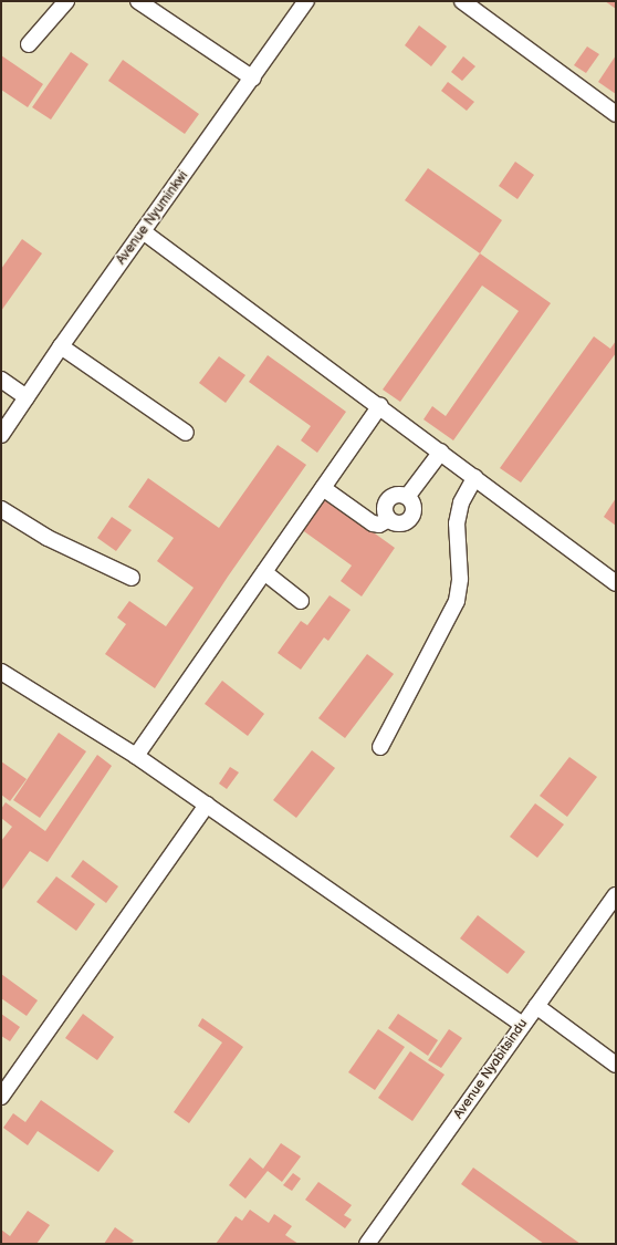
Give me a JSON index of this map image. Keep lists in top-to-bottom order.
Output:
{
  "streets": {
    "street": ["Avenue Nyuminkwi", "Avenue Nyabitsindu"]
  }
}
